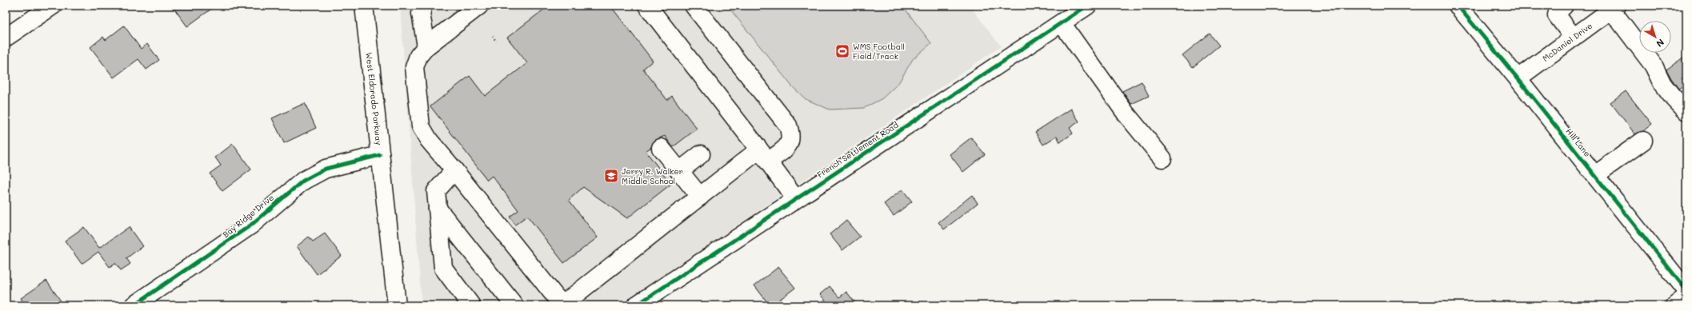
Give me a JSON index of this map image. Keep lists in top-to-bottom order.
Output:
{
  "streets": {
    "street": [
      "McDaniel Drive",
      "West Eldorado Parkway",
      "Hill Lane",
      "French Settlement Road",
      "Bay Ridge Drive"
    ]
  },
  "crossings": [
    ["McDaniel Drive", "Hill Lane"],
    ["West Eldorado Parkway", "Bay Ridge Drive"]
  ],
  "places": {
    "sports": ["WMS Football Field/Track"],
    "school or university": ["Jerry R. Walker Middle School"]
  },
  "north": "bottom right"
}
